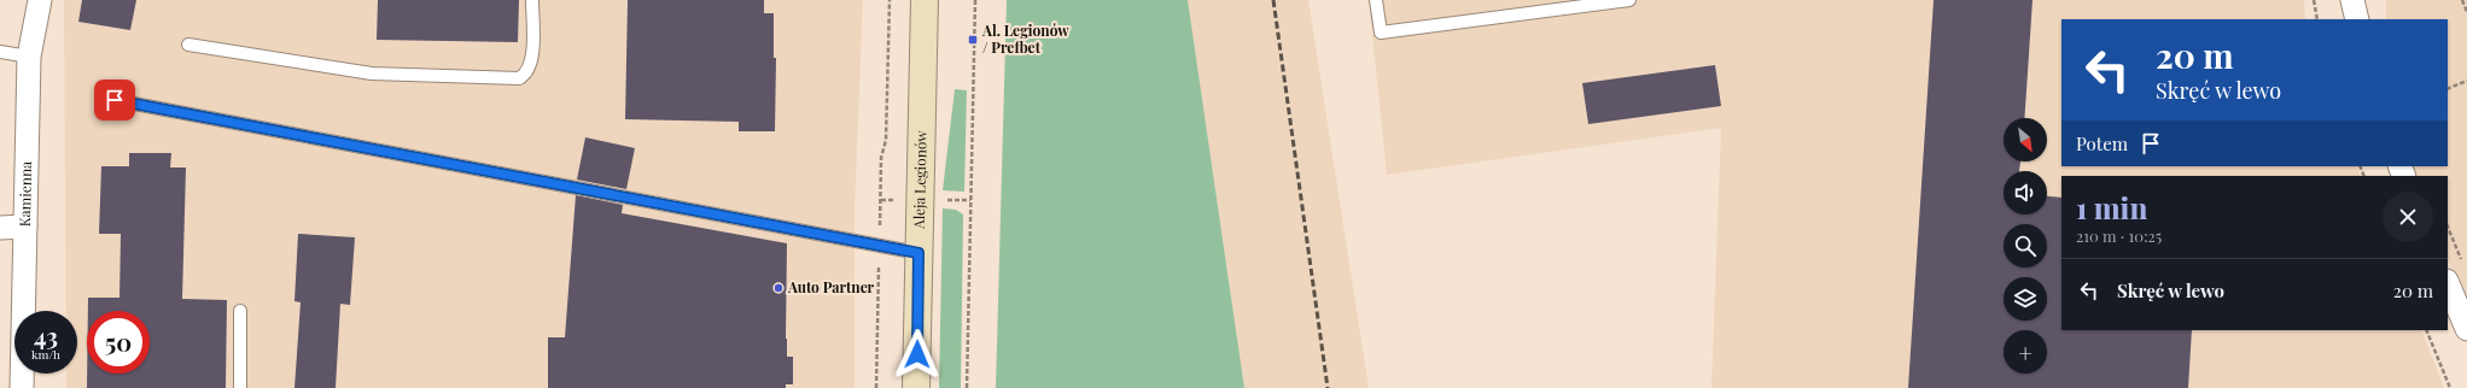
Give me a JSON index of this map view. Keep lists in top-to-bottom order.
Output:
{
  "streets": {
    "main road": ["Aleja Legionów"],
    "street": ["Kamienna"]
  },
  "places": {
    "transit": ["Al. Legionów / Prefbet"],
    "other": ["Auto Partner"]
  },
  "north": "bottom right",
  "page": {
    "turn": ["20 m", "Skręć w lewo"],
    "map_buttons": "+",
    "then": "Potem",
    "heading": ["1 min", "210 m · 10:25"],
    "list": [
      {
        "name": "Skręć w lewo",
        "value": "20 m"
      }
    ],
    "speed": "43 km/h",
    "limit": "50"
  }
}
